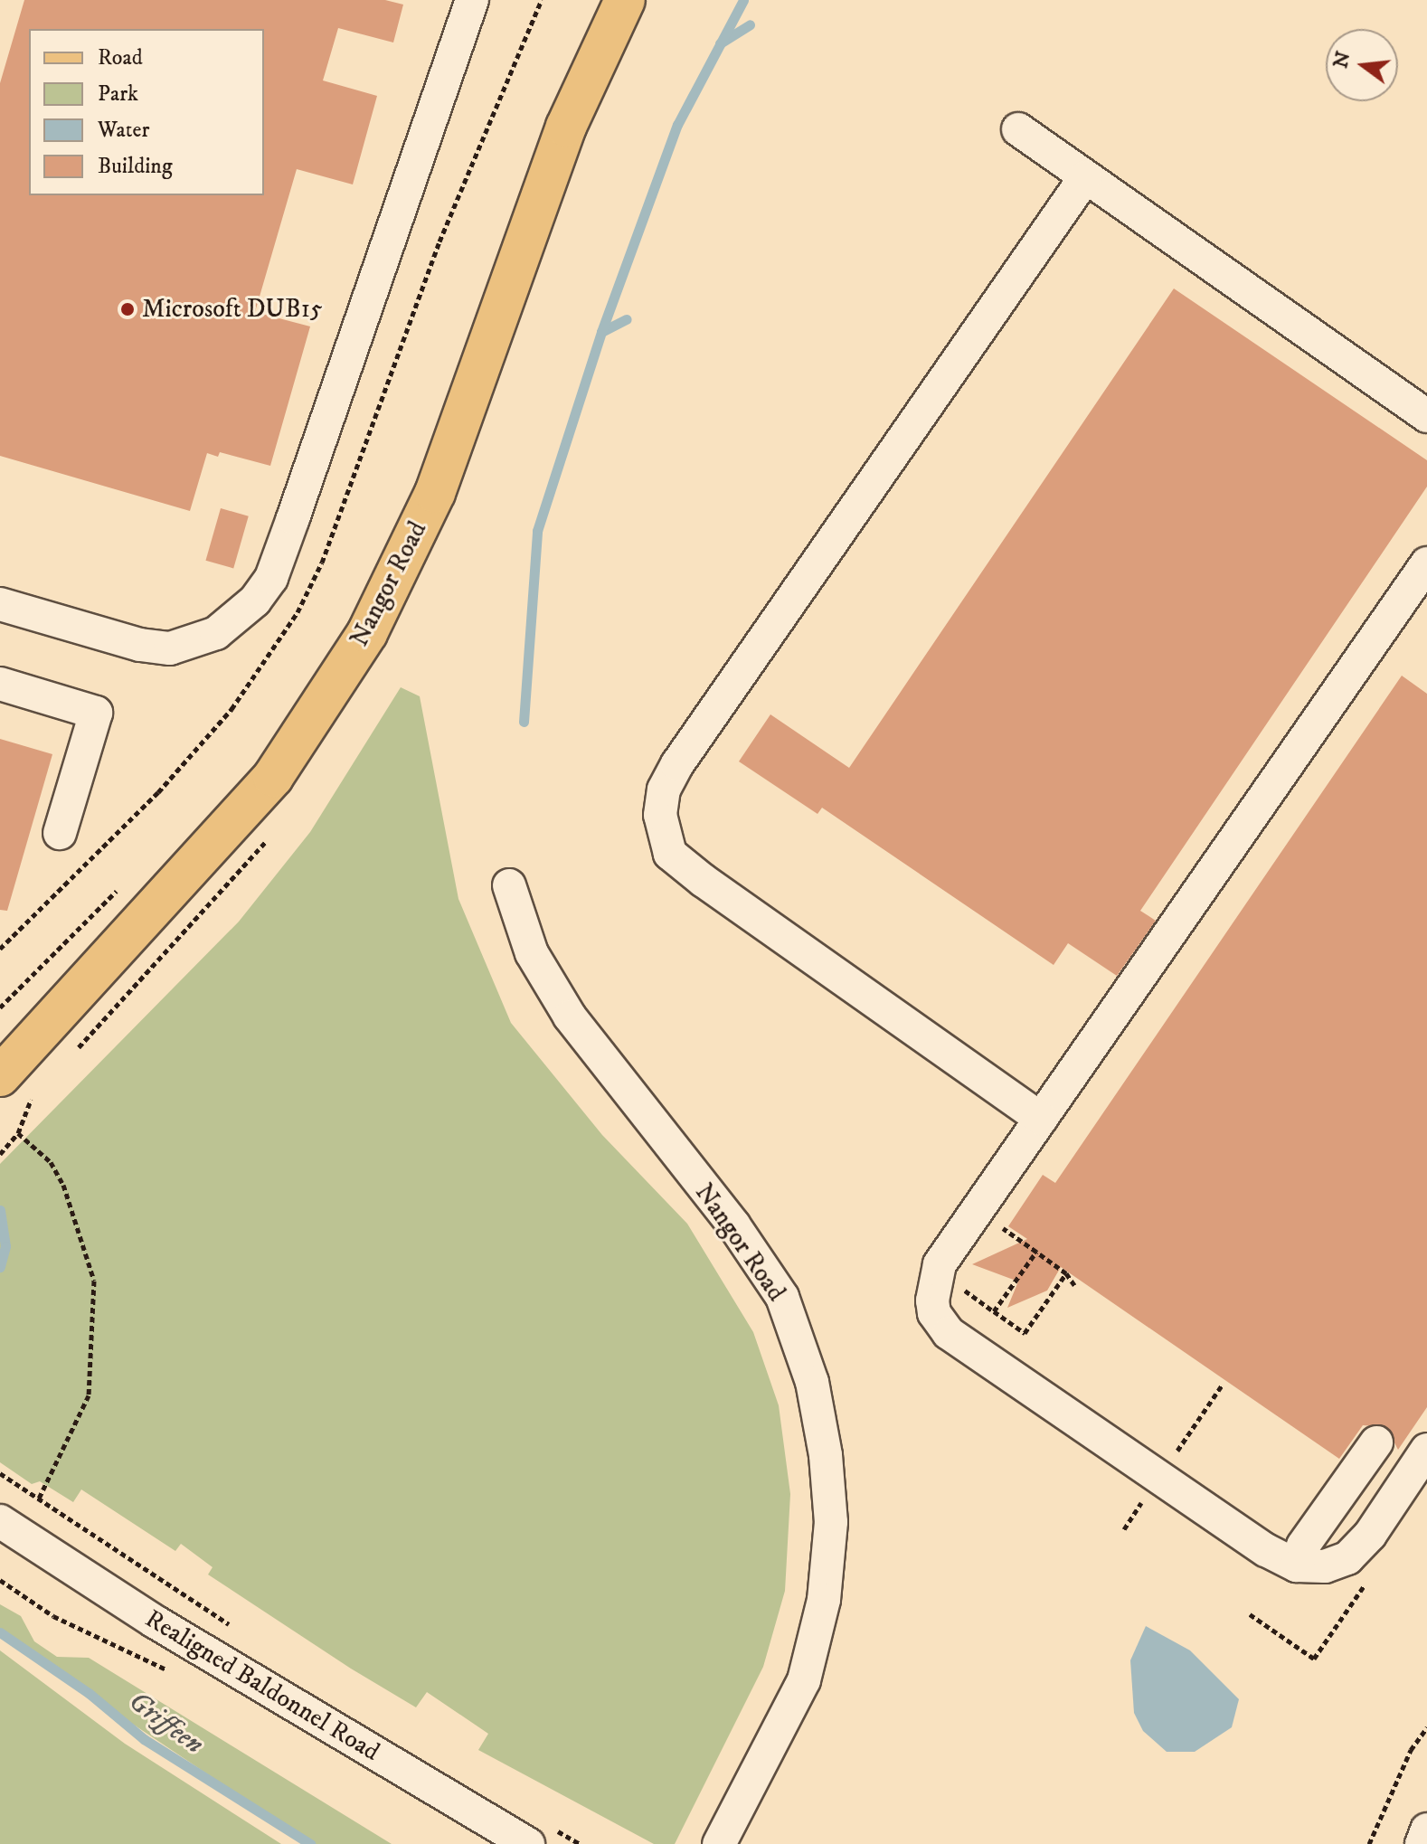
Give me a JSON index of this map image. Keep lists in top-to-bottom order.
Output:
{
  "streets": {
    "main road": ["Nangor Road"],
    "street": ["Realigned Baldonnel Road"]
  },
  "water": ["Griffeen"],
  "places": ["Microsoft DUB15"],
  "legend": [
    "Road",
    "Park",
    "Water",
    "Building"
  ],
  "north": "left"
}
